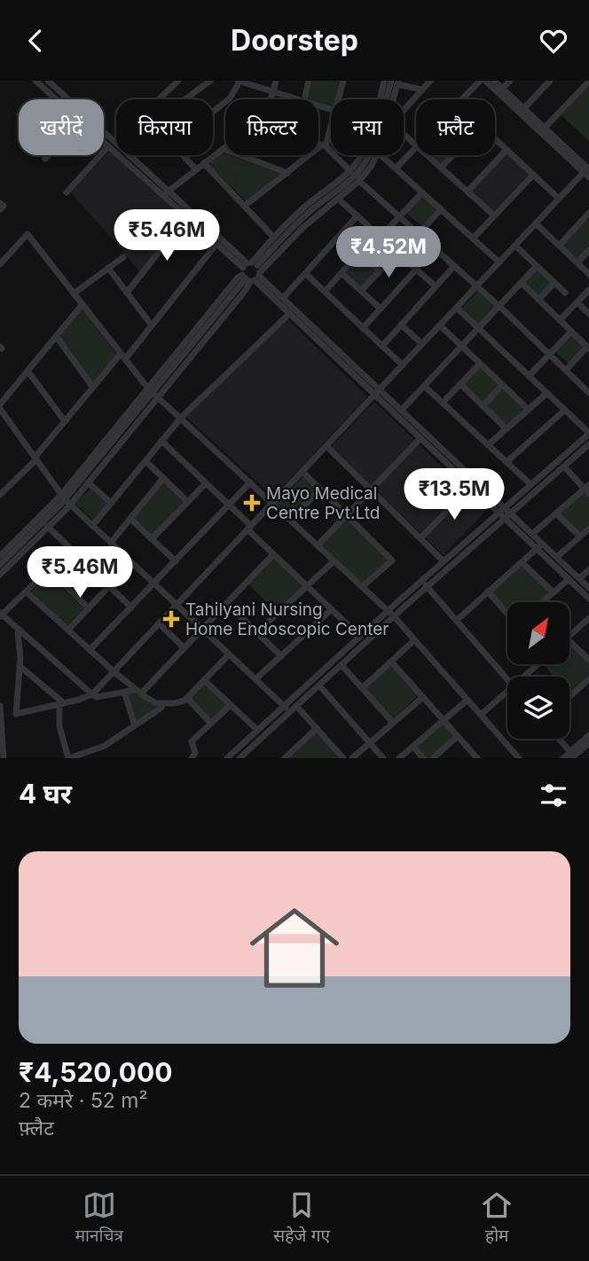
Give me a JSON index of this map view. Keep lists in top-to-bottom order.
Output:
{
  "places": {
    "health": ["Mayo Medical Centre Pvt.Ltd", "Tahilyani Nursing Home Endoscopic Center"]
  },
  "north": "top right",
  "page": {
    "header": "Doorstep",
    "chip": [
      "खरीदें",
      "किराया",
      "फ़िल्टर",
      "नया",
      "फ़्लैट"
    ],
    "price": [
      "₹5.46M",
      "₹4.52M",
      "₹13.5M",
      "₹5.46M"
    ],
    "heading": "4 घर",
    "list": [
      {
        "name": "₹4,520,000",
        "note": "2 कमरे · 52 m² · फ़्लैट"
      }
    ],
    "tabs": ["मानचित्र", "सहेजे गए", "होम"]
  }
}
